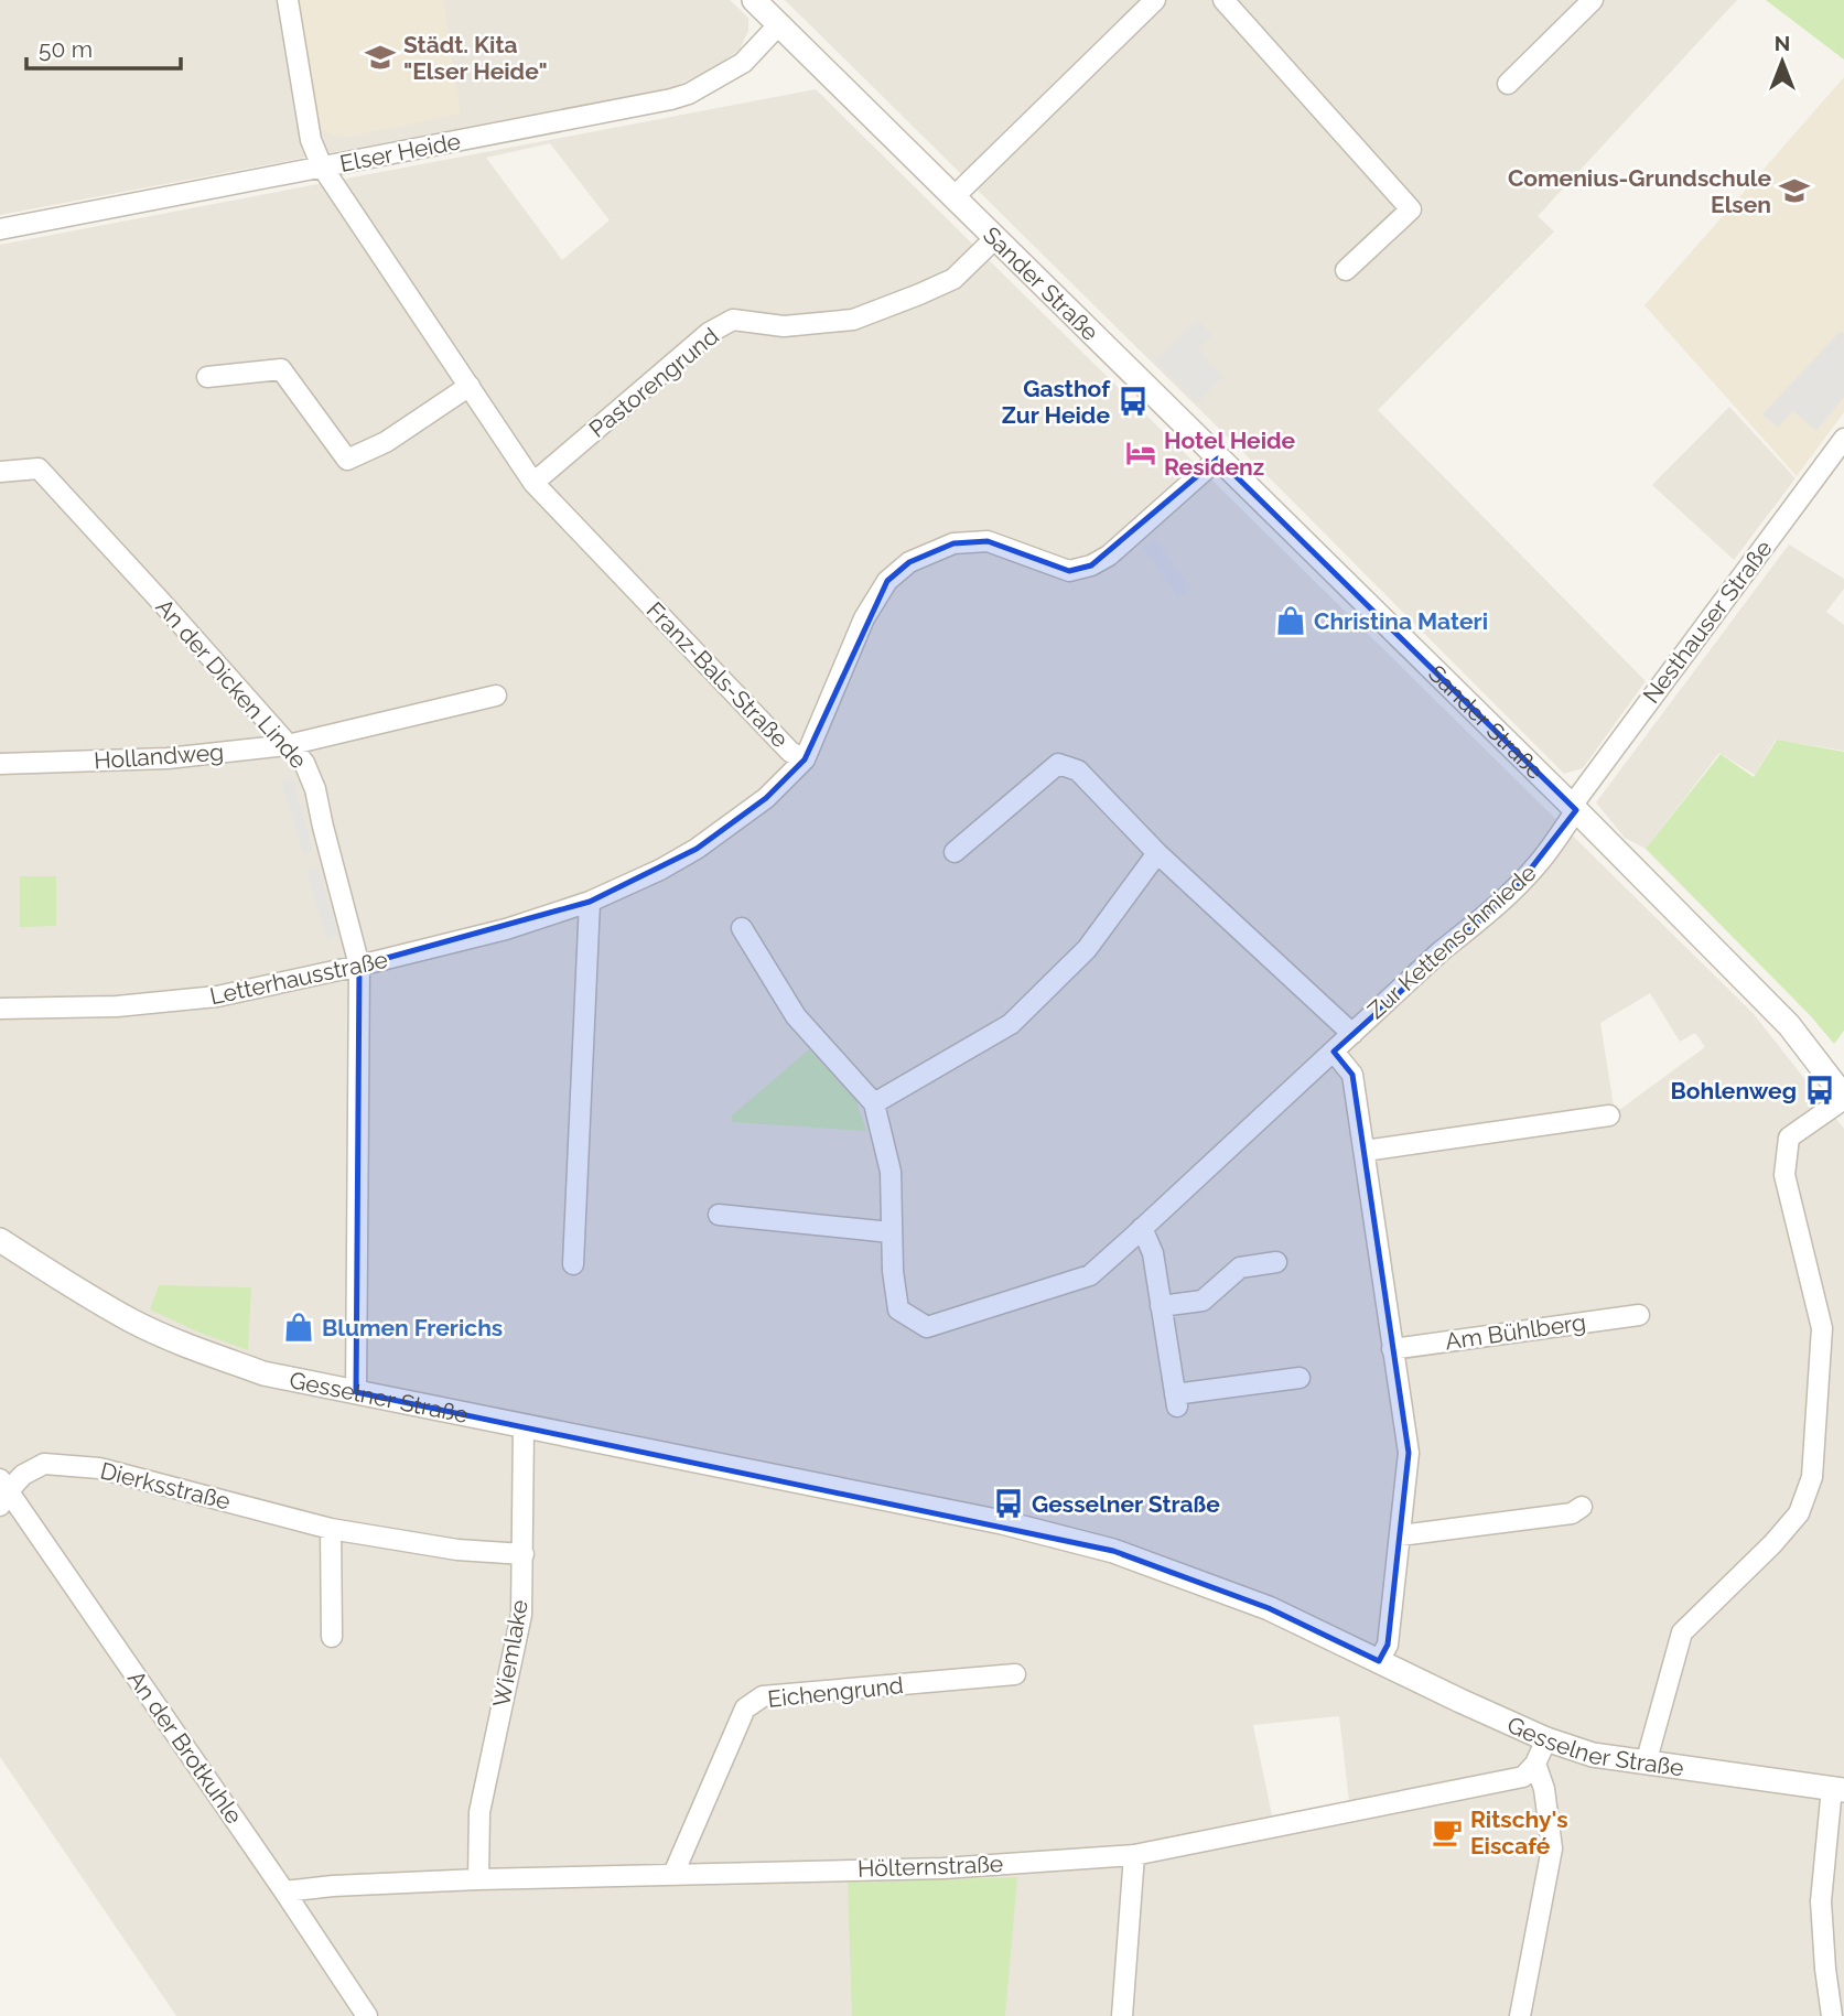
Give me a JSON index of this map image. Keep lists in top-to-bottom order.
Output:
{
  "streets": {
    "street": [
      "Elser Heide",
      "Sander Straße",
      "Pastorengrund",
      "Nesthauser Straße",
      "Franz-Bals-Straße",
      "An der Dicken Linde",
      "Hollandweg",
      "Zur Kettenschmiede",
      "Letterhausstraße",
      "Am Bühlberg",
      "Gesselner Straße",
      "Dierksstraße",
      "Wiemlake",
      "Eichengrund",
      "An der Brotkuhle",
      "Hölternstraße"
    ]
  },
  "crossings": [
    ["Elser Heide", "Sander Straße"],
    ["Elser Heide", "Franz-Bals-Straße"],
    ["Sander Straße", "Pastorengrund"],
    ["Sander Straße", "Nesthauser Straße"],
    ["Sander Straße", "Franz-Bals-Straße"],
    ["Sander Straße", "Zur Kettenschmiede"],
    ["Pastorengrund", "Franz-Bals-Straße"],
    ["Nesthauser Straße", "Zur Kettenschmiede"],
    ["Franz-Bals-Straße", "Letterhausstraße"],
    ["An der Dicken Linde", "Hollandweg"],
    ["An der Dicken Linde", "Letterhausstraße"],
    ["An der Dicken Linde", "Gesselner Straße"],
    ["Gesselner Straße", "Wiemlake"],
    ["Dierksstraße", "Wiemlake"],
    ["Dierksstraße", "An der Brotkuhle"],
    ["Wiemlake", "Hölternstraße"],
    ["Eichengrund", "Hölternstraße"],
    ["An der Brotkuhle", "Hölternstraße"]
  ],
  "places": {
    "school or university": ["Städt. Kita \"Elser Heide\"", "Comenius-Grundschule Elsen"],
    "bus stop": ["Gasthof Zur Heide", "Bohlenweg", "Gesselner Straße"],
    "hotel": ["Hotel Heide Residenz"],
    "shop": ["Christina Materi", "Blumen Frerichs"],
    "cafe": ["Ritschy's Eiscafé"]
  },
  "scale_bar": "50 m",
  "north": "top"
}
